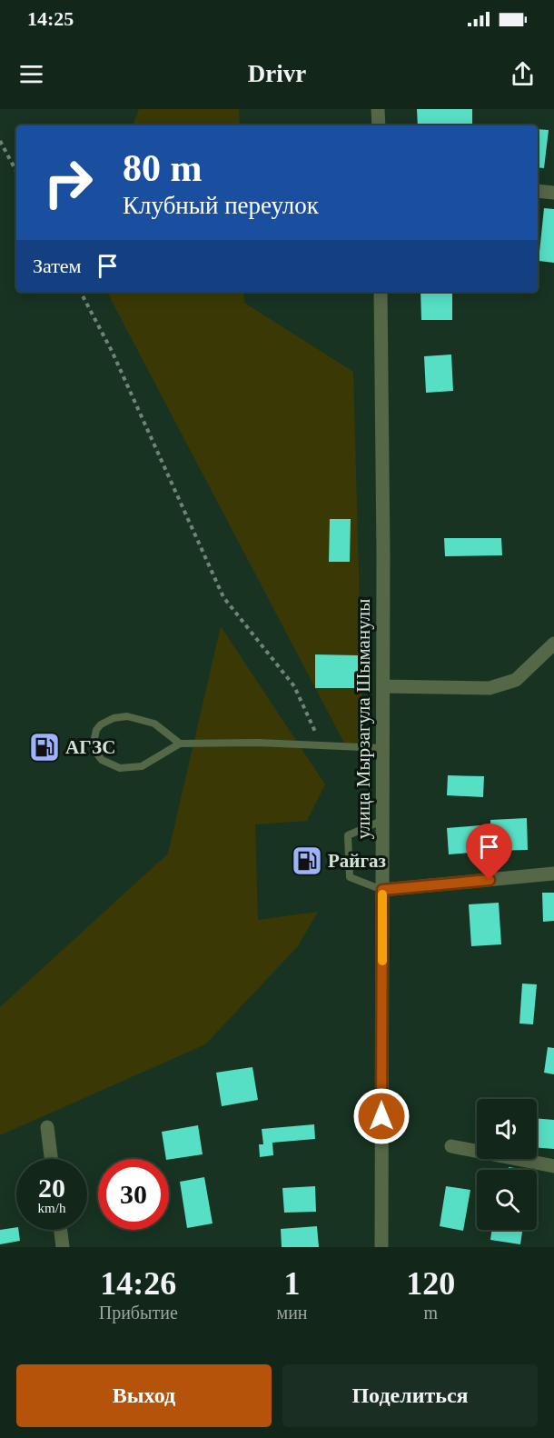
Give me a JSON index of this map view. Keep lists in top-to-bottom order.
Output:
{
  "streets": {
    "street": ["улица Мырзагула Шыманулы"]
  },
  "places": {
    "fuel station": ["АГЗС", "Райгаз"]
  },
  "page": {
    "status": "14:25",
    "header": "Drivr",
    "turn": ["80 m", "Клубный переулок"],
    "then": "Затем",
    "speed": "20 km/h",
    "limit": "30",
    "eta": [
      "14:26",
      "Прибытие",
      "1",
      "мин",
      "120",
      "m"
    ],
    "buttons": ["Выход", "Поделиться"]
  }
}
